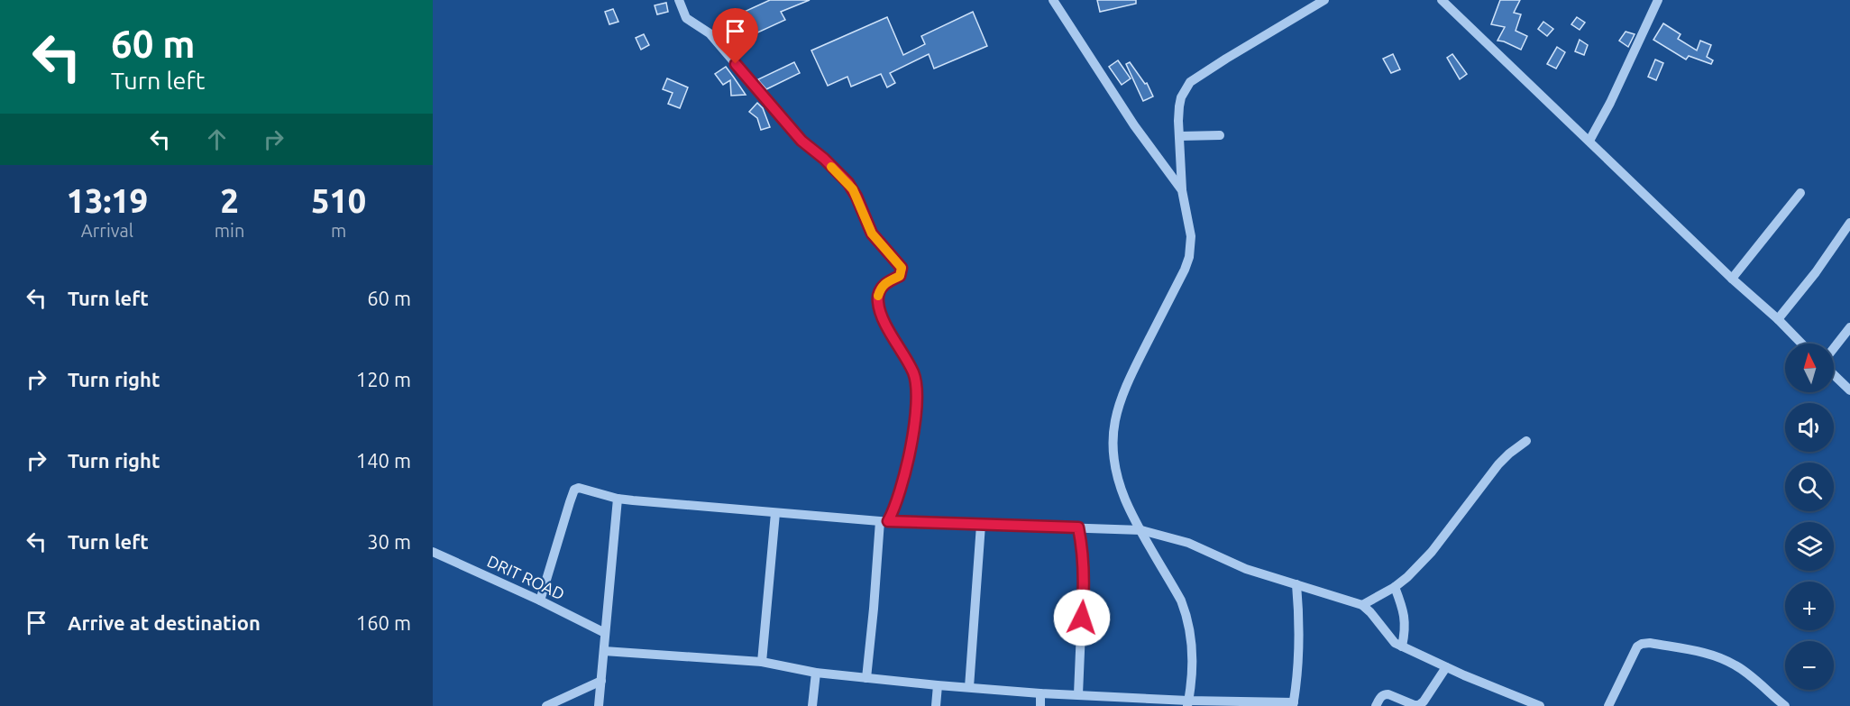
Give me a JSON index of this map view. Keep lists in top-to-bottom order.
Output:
{
  "streets": {
    "street": ["DRIT ROAD"]
  },
  "north": "top",
  "page": {
    "turn": ["60 m", "Turn left"],
    "eta": [
      "13:19",
      "Arrival",
      "2",
      "min",
      "510",
      "m"
    ],
    "list": [
      {
        "name": "Turn left",
        "value": "60 m"
      },
      {
        "name": "Turn right",
        "value": "120 m"
      },
      {
        "name": "Turn right",
        "value": "140 m"
      },
      {
        "name": "Turn left",
        "value": "30 m"
      },
      {
        "name": "Arrive at destination",
        "value": "160 m"
      }
    ],
    "map_buttons": ["+", "−"]
  }
}
